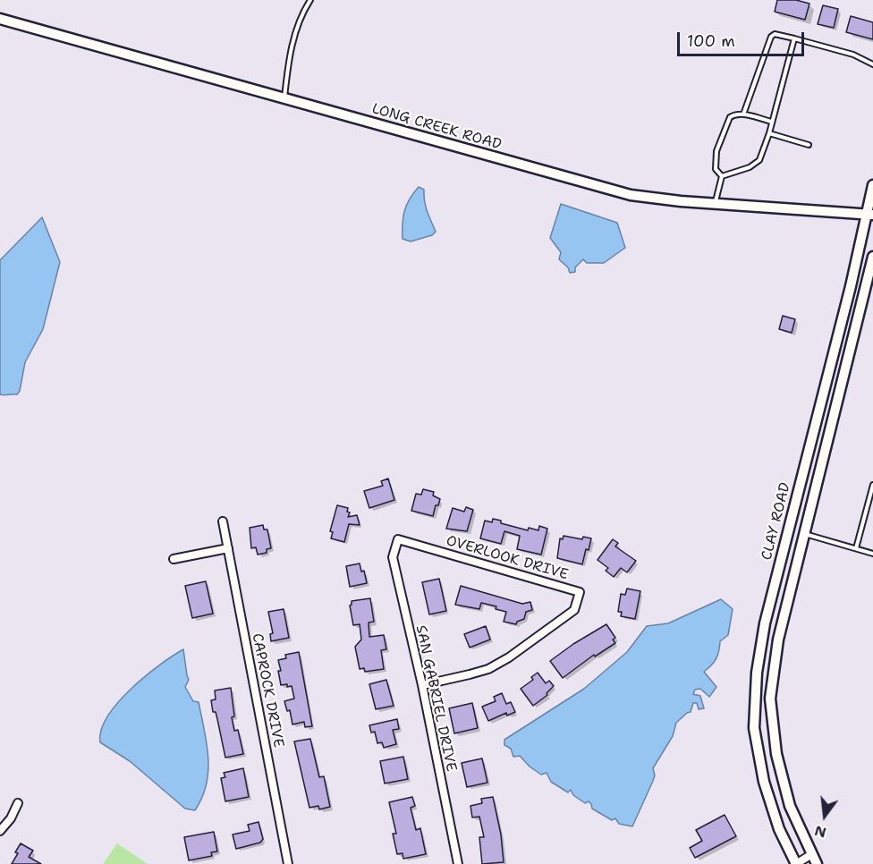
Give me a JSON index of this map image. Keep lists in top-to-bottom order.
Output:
{
  "streets": {
    "main road": ["LONG CREEK ROAD", "CLAY ROAD"],
    "street": ["OVERLOOK DRIVE", "CAPROCK DRIVE", "SAN GABRIEL DRIVE"]
  },
  "crossings": [
    ["LONG CREEK ROAD", "CLAY ROAD"],
    ["OVERLOOK DRIVE", "SAN GABRIEL DRIVE"]
  ],
  "scale_bar": "100 m",
  "north": "bottom"
}
